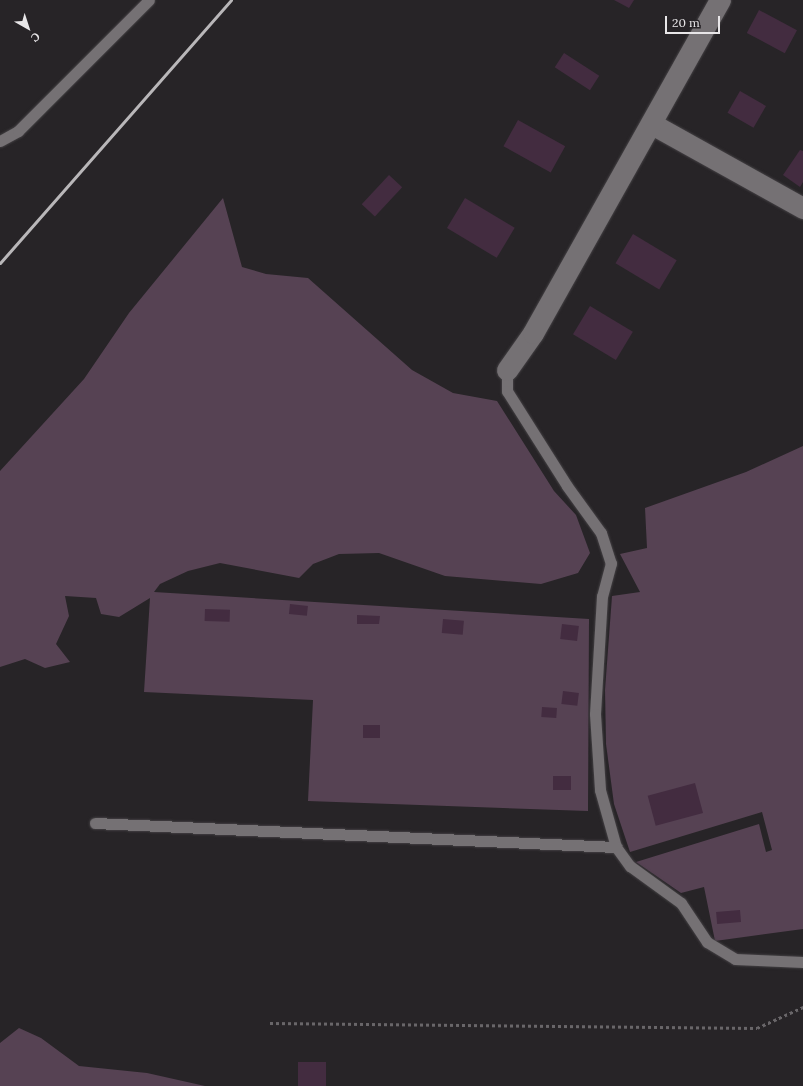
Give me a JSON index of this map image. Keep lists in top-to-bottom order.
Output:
{
  "scale_bar": "20 m",
  "north": "bottom right"
}
